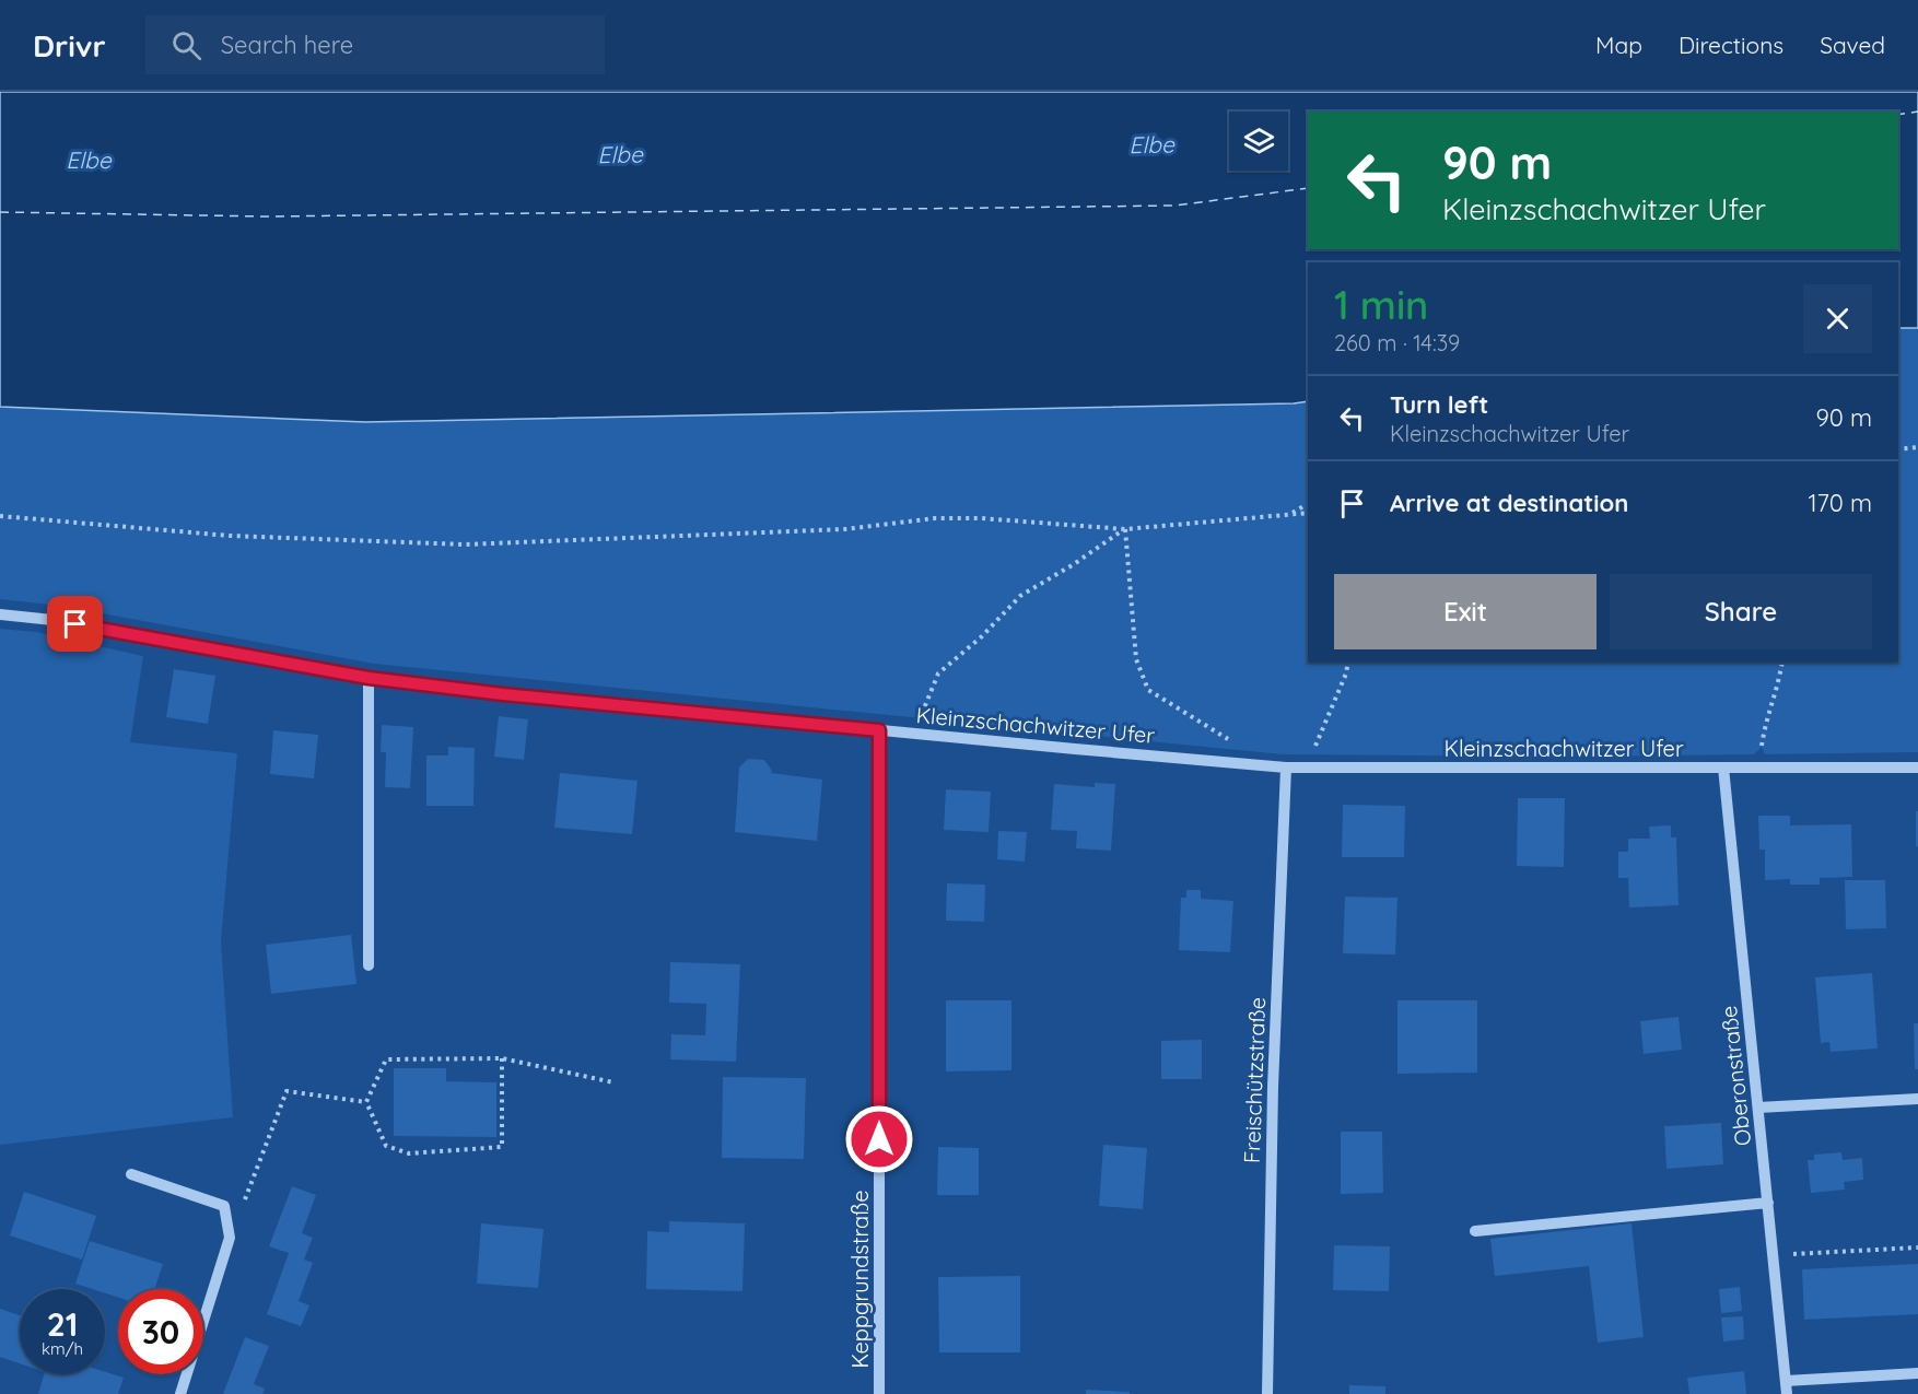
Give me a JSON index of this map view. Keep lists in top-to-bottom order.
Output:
{
  "streets": {
    "street": [
      "Kleinzschachwitzer Ufer",
      "Oberonstraße",
      "Freischützstraße",
      "Keppgrundstraße"
    ]
  },
  "crossings": [
    ["Kleinzschachwitzer Ufer", "Oberonstraße"],
    ["Kleinzschachwitzer Ufer", "Freischützstraße"],
    ["Kleinzschachwitzer Ufer", "Keppgrundstraße"]
  ],
  "water": ["Elbe"],
  "page": {
    "header": "Drivr",
    "search": "Search here",
    "nav": ["Map", "Directions", "Saved"],
    "turn": ["90 m", "Kleinzschachwitzer Ufer"],
    "heading": ["1 min", "260 m · 14:39"],
    "list": [
      {
        "name": "Turn left",
        "note": "Kleinzschachwitzer Ufer",
        "value": "90 m"
      },
      {
        "name": "Arrive at destination",
        "value": "170 m"
      }
    ],
    "buttons": ["Exit", "Share"],
    "speed": "21 km/h",
    "limit": "30"
  }
}
